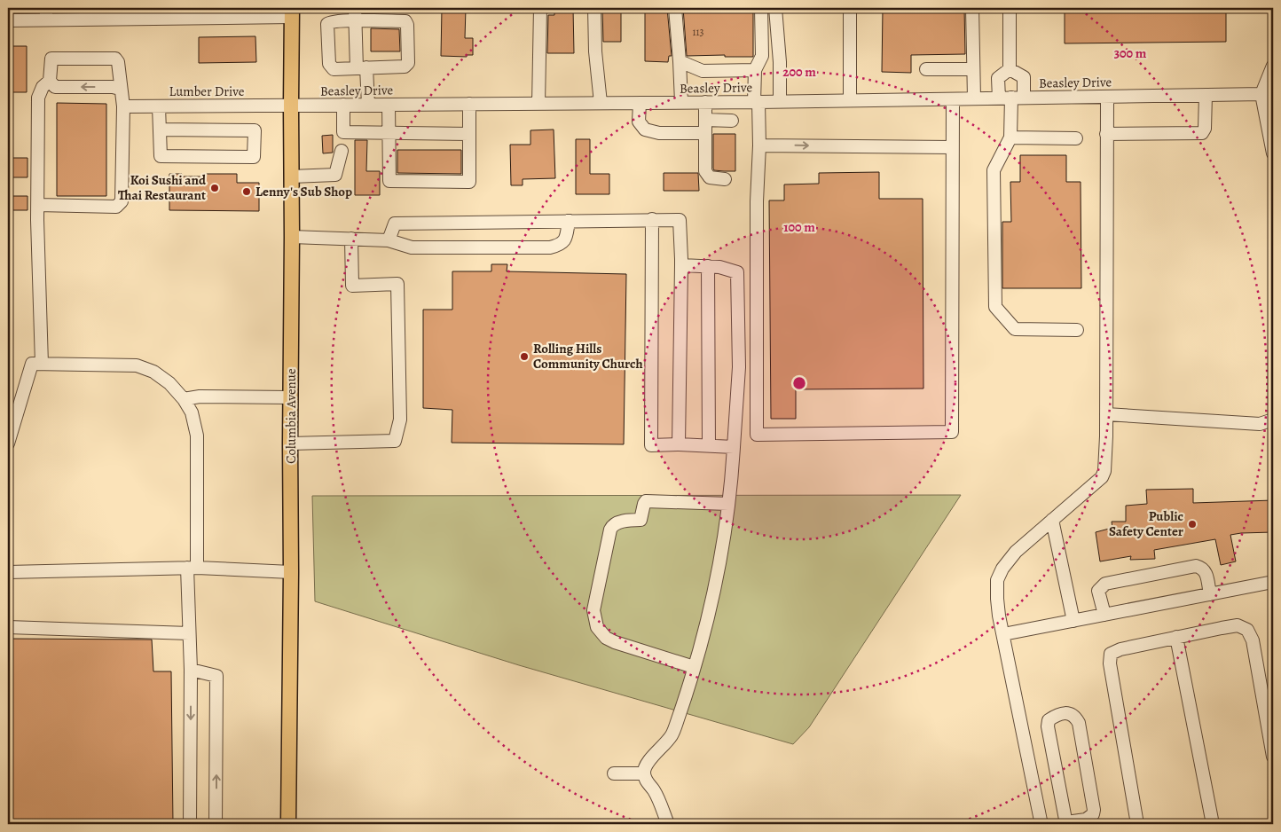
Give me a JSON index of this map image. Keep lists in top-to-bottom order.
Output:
{
  "streets": {
    "main road": ["Columbia Avenue"],
    "street": ["Beasley Drive", "Lumber Drive"]
  },
  "crossings": [
    ["Beasley Drive", "Lumber Drive"],
    ["Beasley Drive", "Columbia Avenue"],
    ["Lumber Drive", "Columbia Avenue"]
  ],
  "places": [
    "Koi Sushi and Thai Restaurant",
    "Lenny's Sub Shop",
    "Rolling Hills Community Church",
    "Public Safety Center"
  ],
  "house_numbers": ["113"],
  "rings": ["300 m", "200 m", "100 m"]
}
